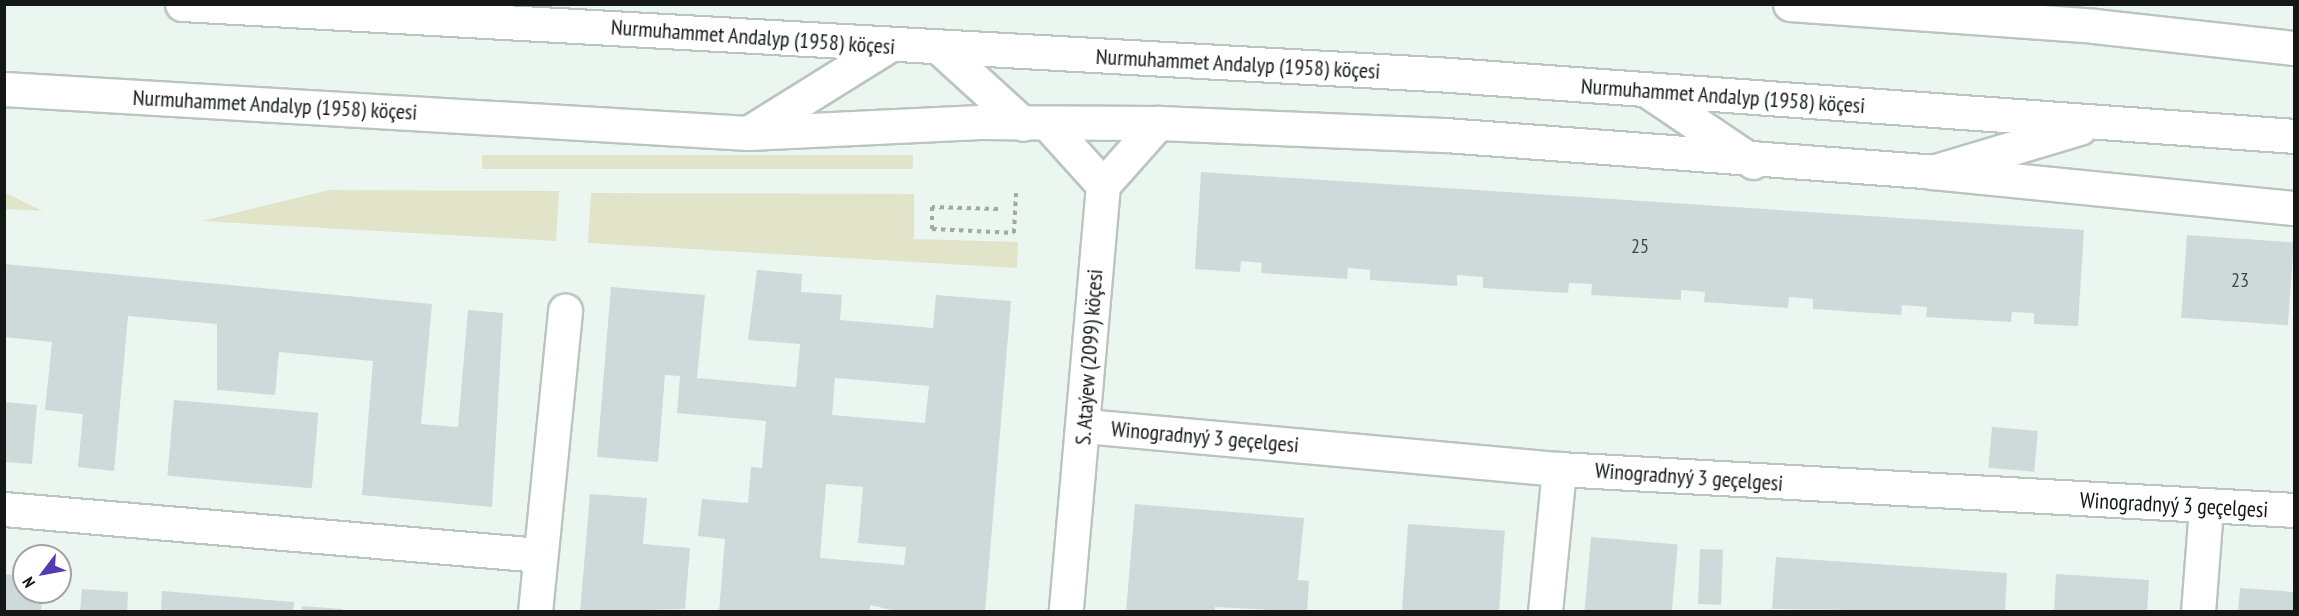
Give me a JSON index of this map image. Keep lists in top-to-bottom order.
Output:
{
  "streets": {
    "street": ["Nurmuhammet Andalyp (1958) köçesi", "S. Ataýew (2099) köçesi", "Winogradnyý 3 geçelgesi"]
  },
  "crossings": [
    ["S. Ataýew (2099) köçesi", "Winogradnyý 3 geçelgesi"]
  ],
  "house_numbers": ["25", "23"],
  "north": "bottom left"
}
